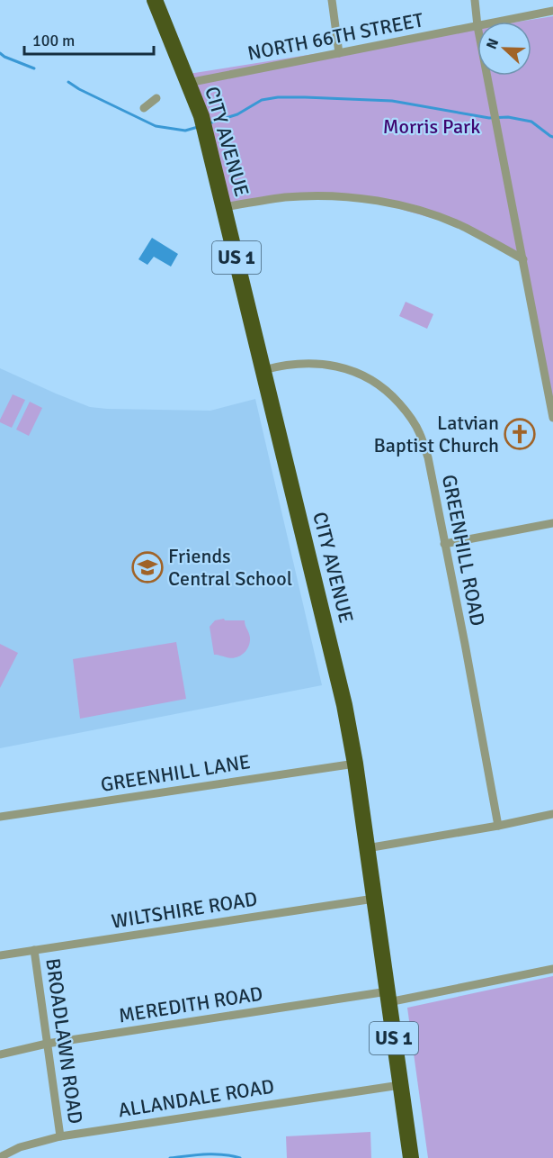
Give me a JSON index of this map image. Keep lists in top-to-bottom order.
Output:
{
  "streets": {
    "highway": ["CITY AVENUE", "US 1"],
    "street": [
      "NORTH 66TH STREET",
      "GREENHILL ROAD",
      "GREENHILL LANE",
      "WILTSHIRE ROAD",
      "MEREDITH ROAD",
      "BROADLAWN ROAD",
      "ALLANDALE ROAD"
    ]
  },
  "crossings": [
    ["NORTH 66TH STREET", "CITY AVENUE"],
    ["CITY AVENUE", "GREENHILL ROAD"],
    ["CITY AVENUE", "GREENHILL LANE"],
    ["CITY AVENUE", "WILTSHIRE ROAD"],
    ["CITY AVENUE", "MEREDITH ROAD"],
    ["CITY AVENUE", "ALLANDALE ROAD"],
    ["WILTSHIRE ROAD", "BROADLAWN ROAD"],
    ["MEREDITH ROAD", "BROADLAWN ROAD"],
    ["BROADLAWN ROAD", "ALLANDALE ROAD"]
  ],
  "parks": ["Morris Park"],
  "places": {
    "church": ["Latvian Baptist Church"],
    "school or university": ["Friends Central School"]
  },
  "scale_bar": "100 m",
  "north": "left"
}
